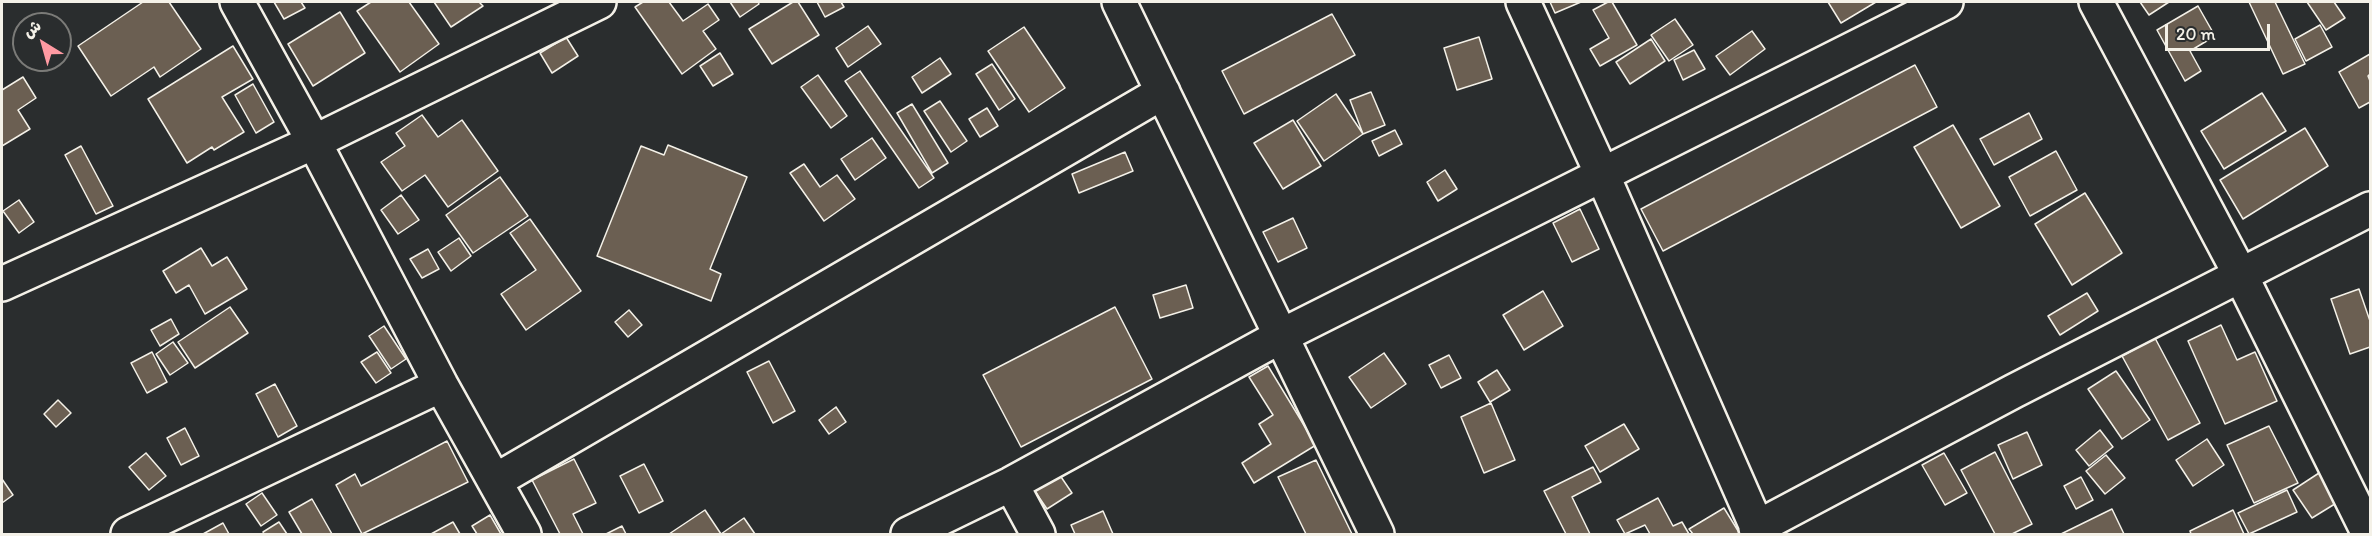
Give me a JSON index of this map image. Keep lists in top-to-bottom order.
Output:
{
  "scale_bar": "20 m",
  "north": "top left"
}
